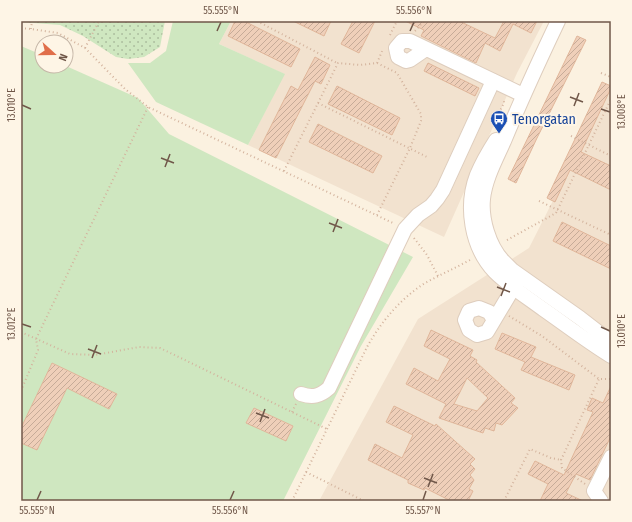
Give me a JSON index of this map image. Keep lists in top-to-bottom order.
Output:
{
  "places": {
    "bus stop": ["Tenorgatan"]
  },
  "north": "right",
  "coordinates": [
    "55.555°N",
    "55.556°N",
    "13.010°E",
    "13.008°E",
    "13.012°E",
    "55.557°N"
  ]
}
